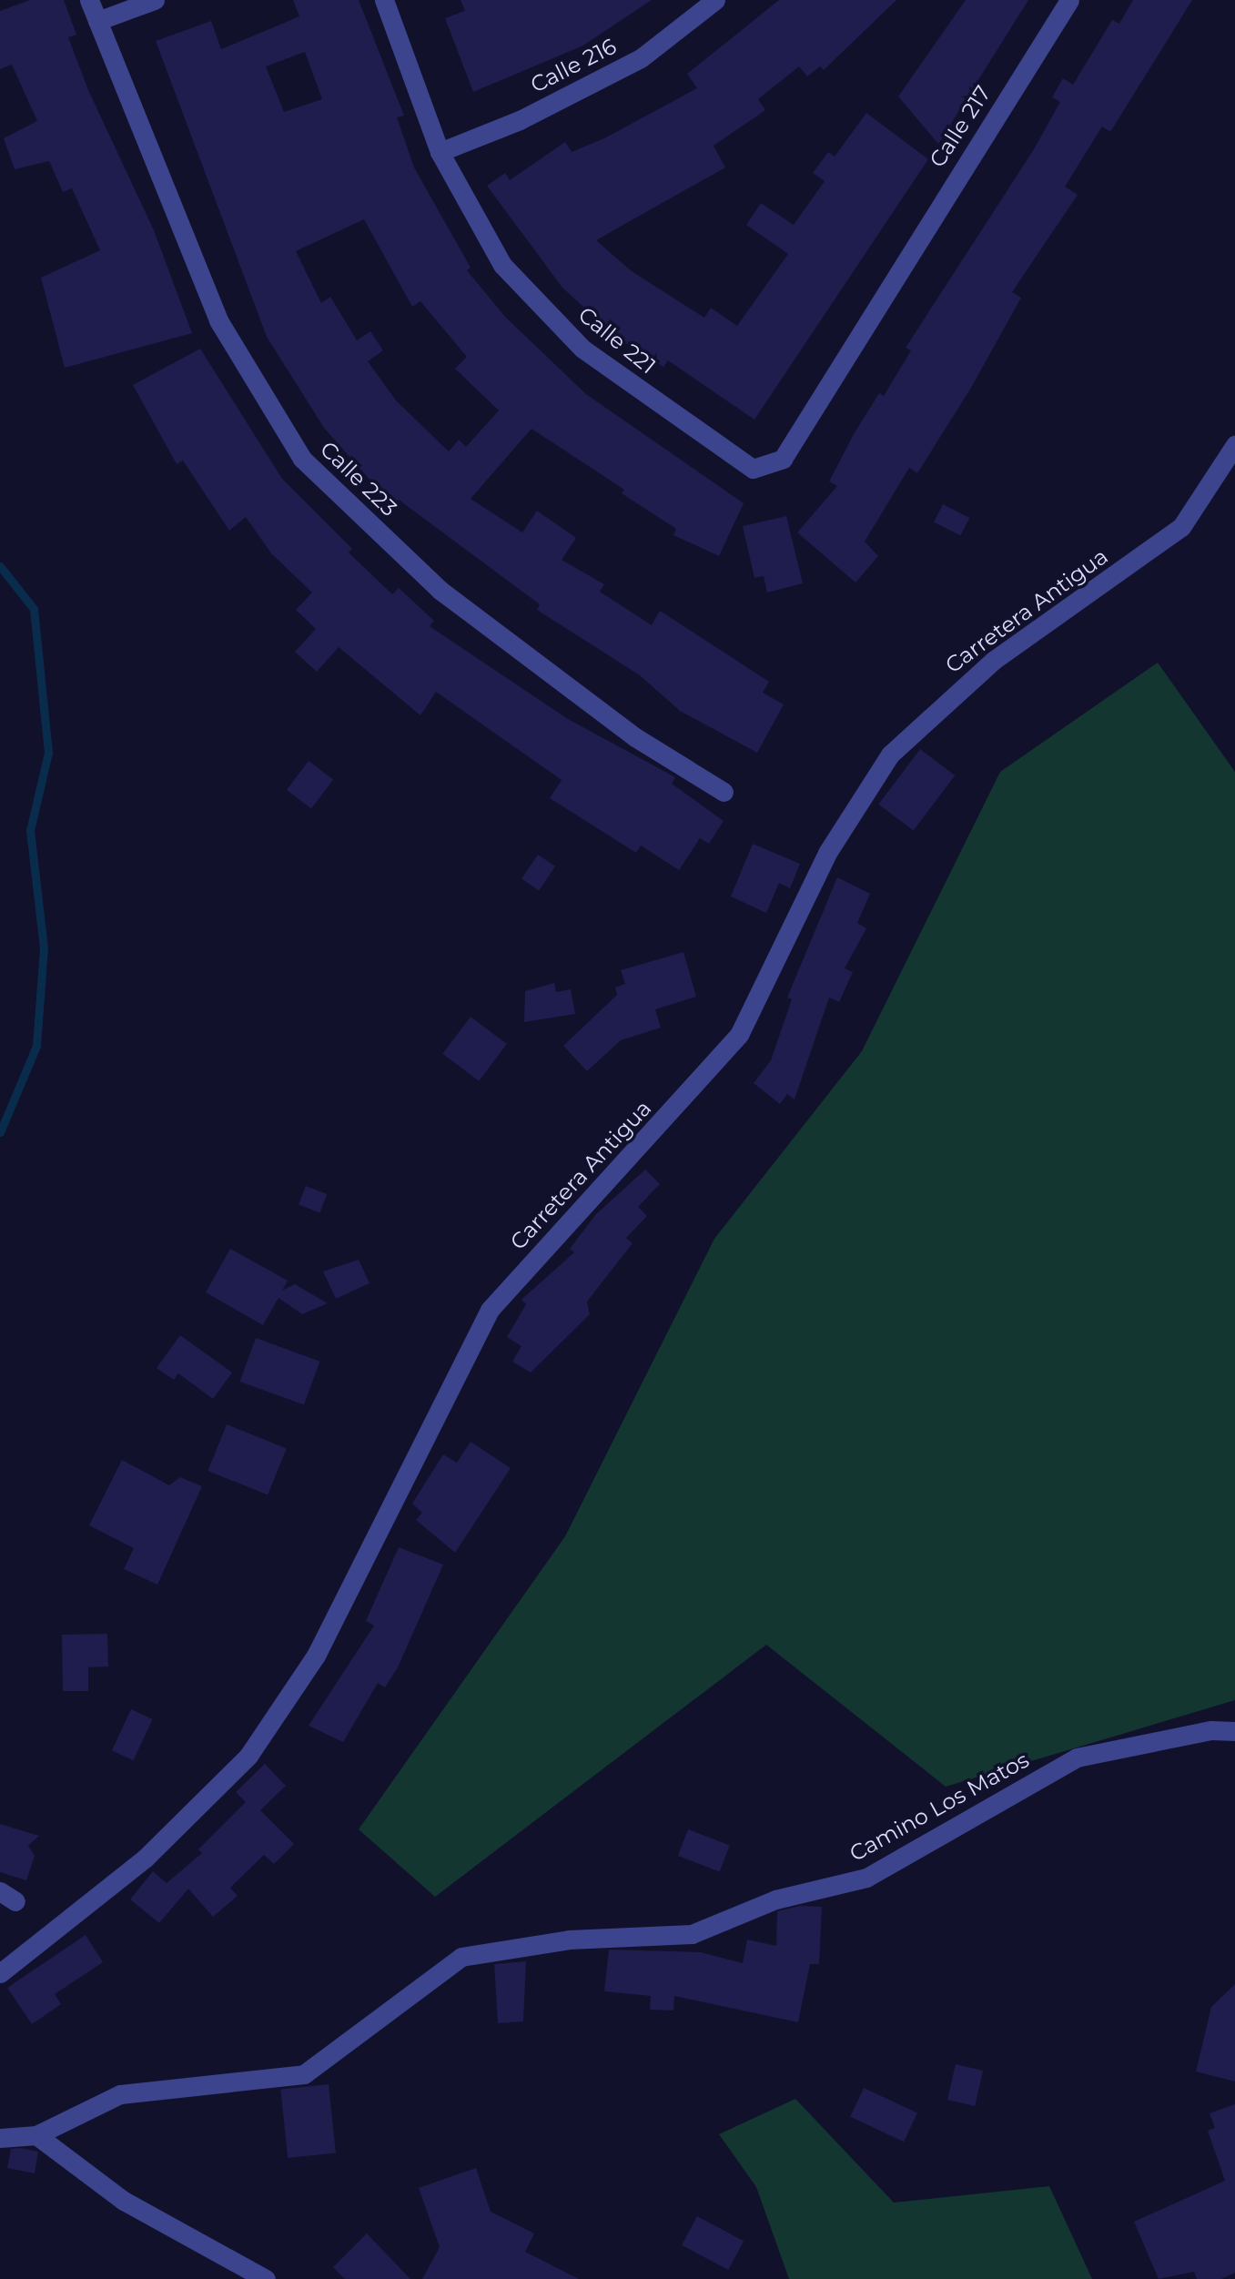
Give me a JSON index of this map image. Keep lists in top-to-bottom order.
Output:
{
  "streets": {
    "street": [
      "Calle 216",
      "Calle 217",
      "Calle 221",
      "Calle 223",
      "Carretera Antigua",
      "Camino Los Matos"
    ]
  },
  "crossings": [
    ["Calle 216", "Calle 221"],
    ["Calle 217", "Calle 221"]
  ]
}
